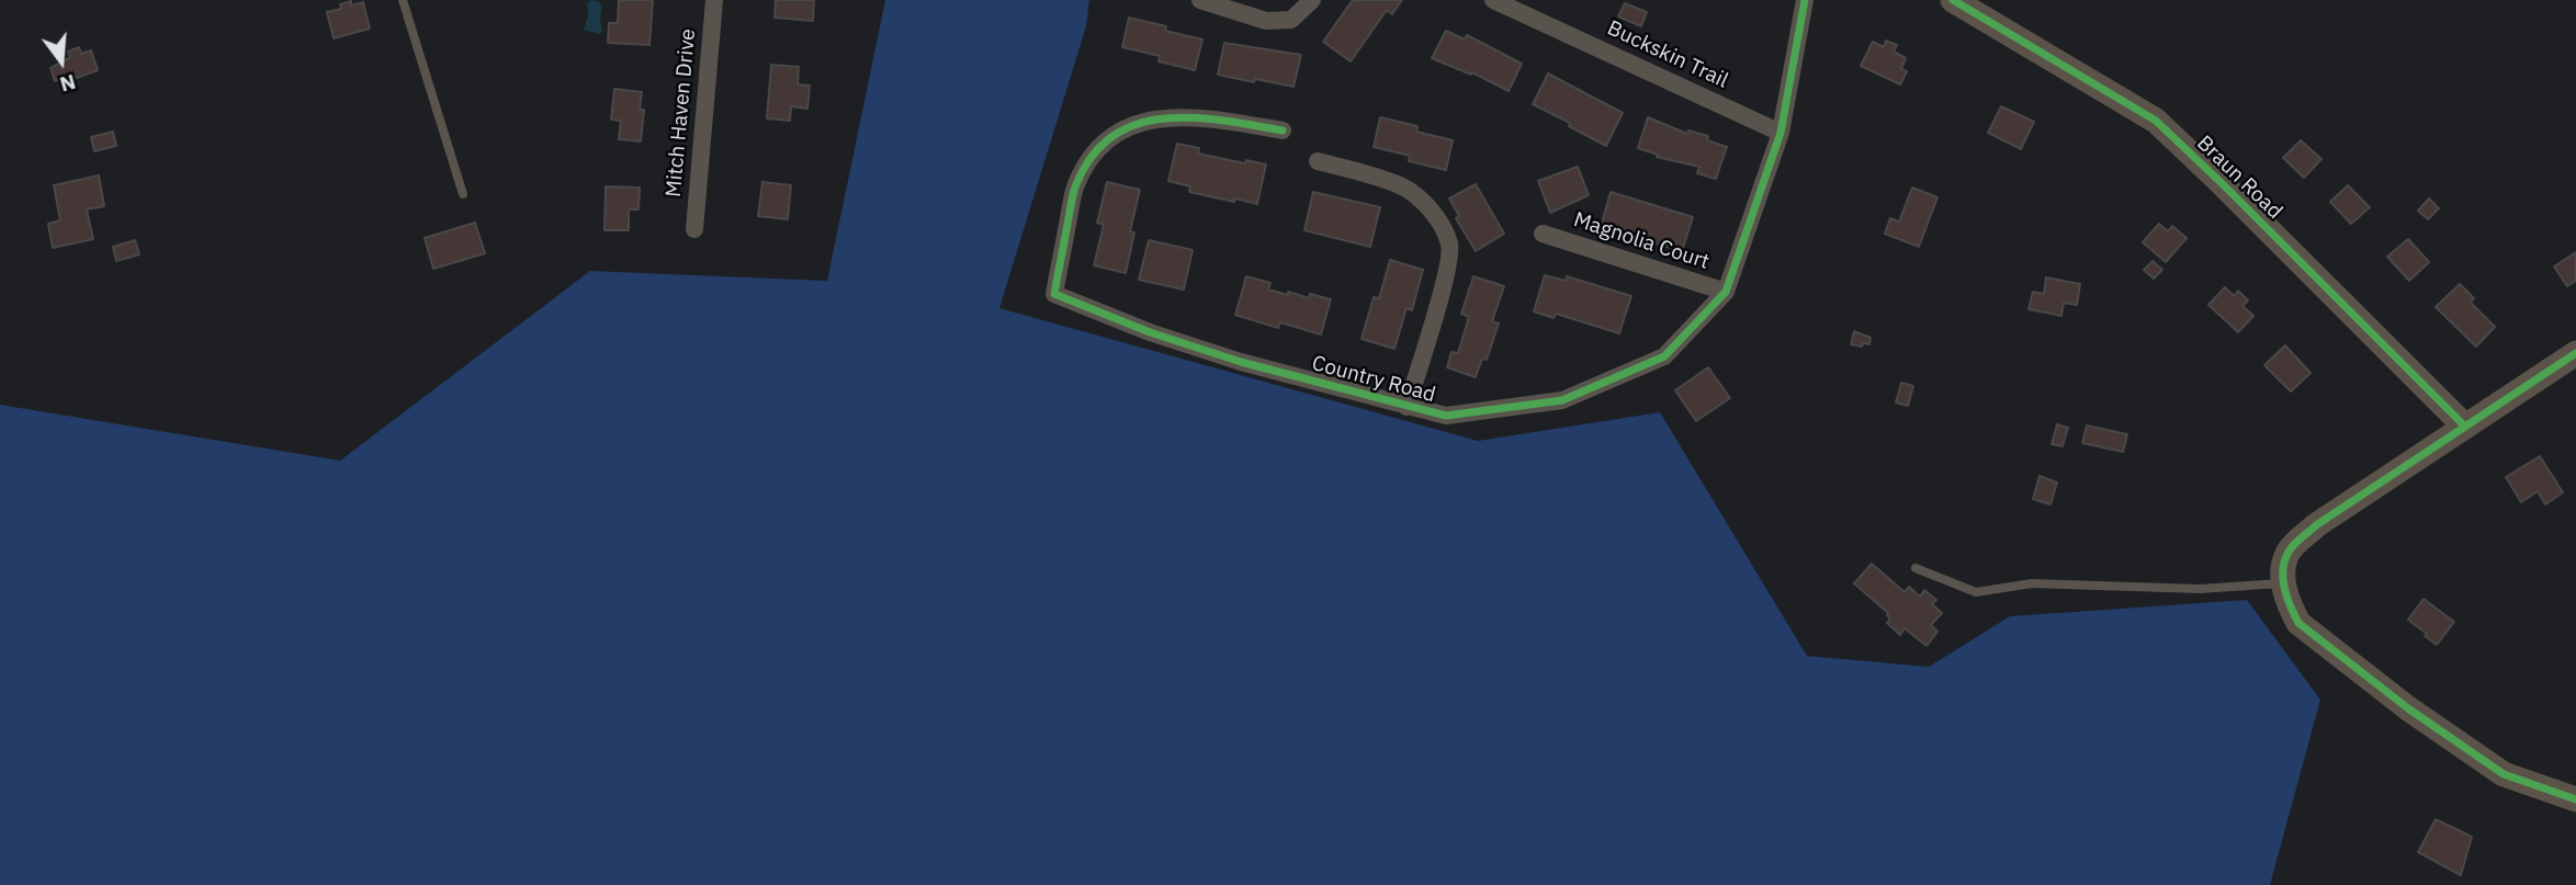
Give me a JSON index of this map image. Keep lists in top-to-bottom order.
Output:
{
  "streets": {
    "street": [
      "Buckskin Trail",
      "Mitch Haven Drive",
      "Braun Road",
      "Magnolia Court",
      "Country Road"
    ]
  },
  "crossings": [
    ["Buckskin Trail", "Country Road"],
    ["Magnolia Court", "Country Road"]
  ],
  "north": "bottom"
}
